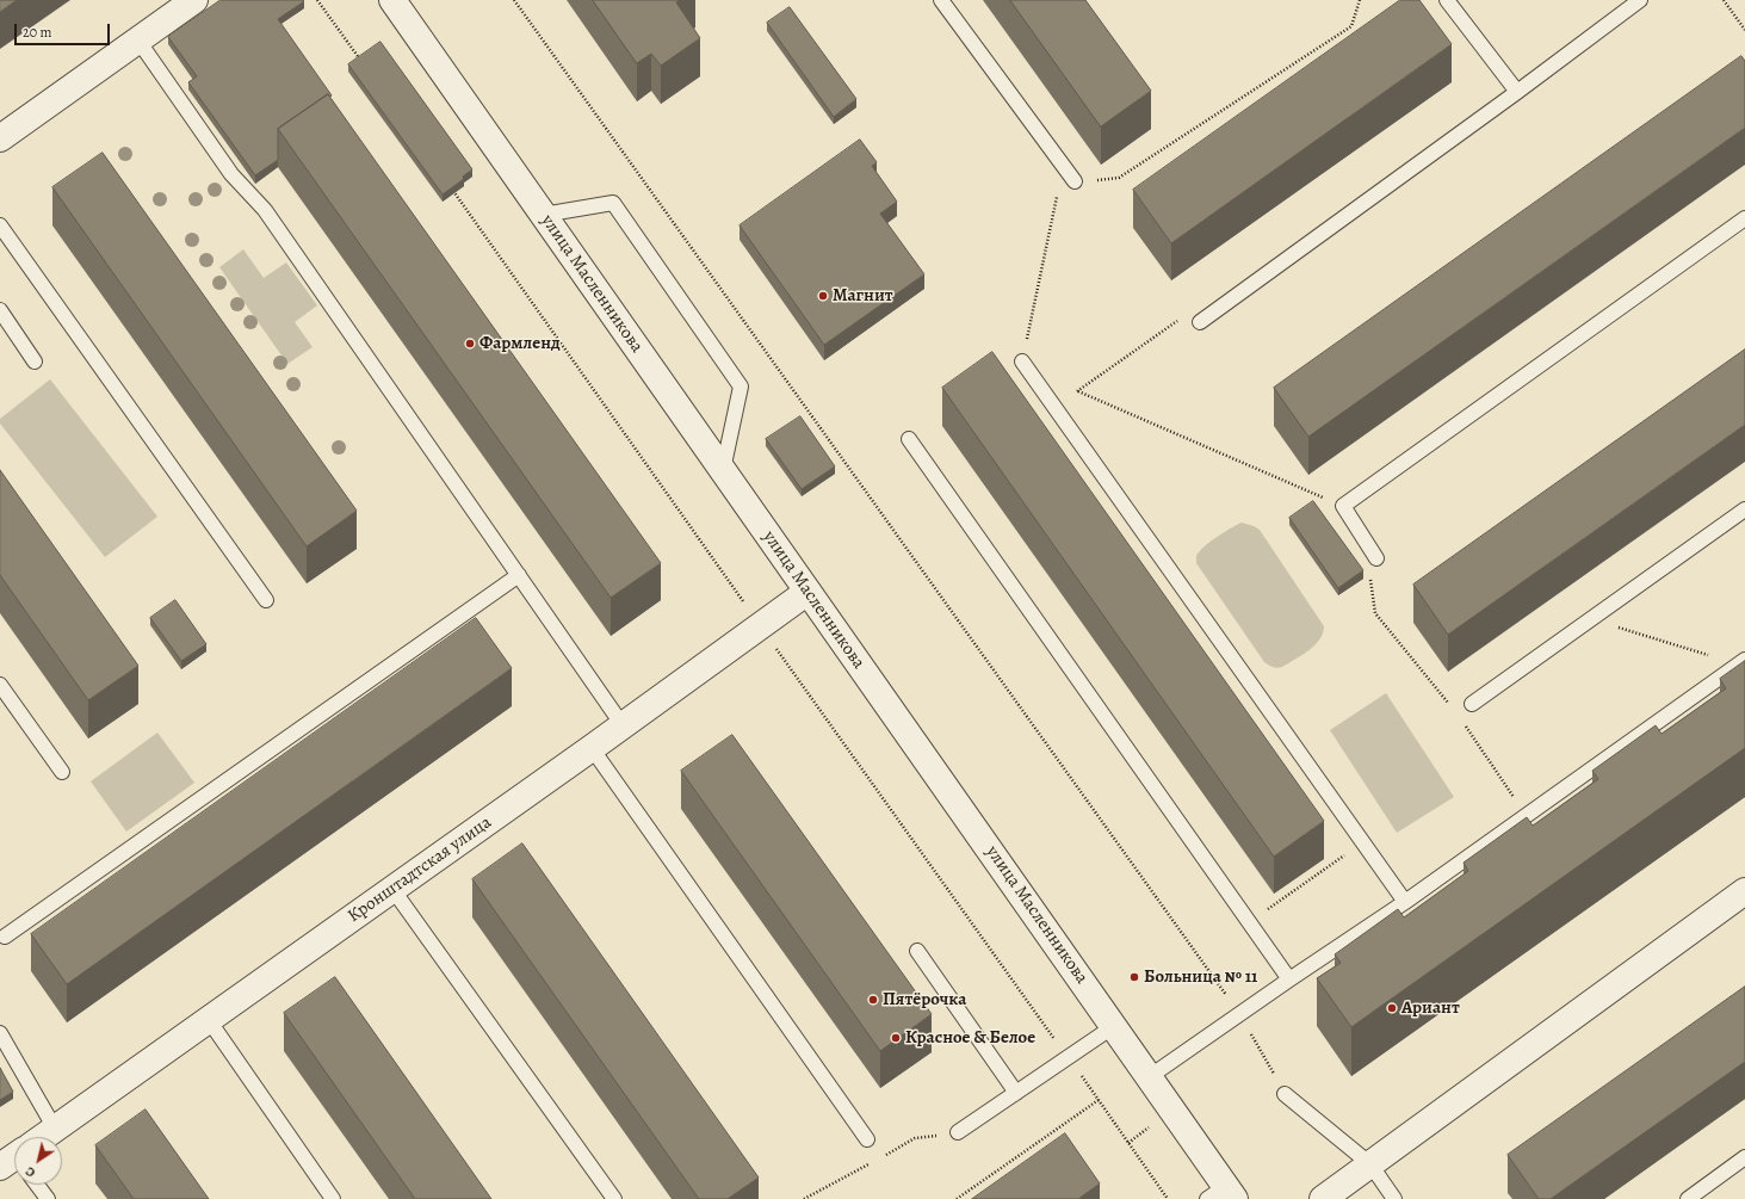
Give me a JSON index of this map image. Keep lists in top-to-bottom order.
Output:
{
  "streets": {
    "street": ["улица Масленникова", "Кронштадтская улица"]
  },
  "crossings": [
    ["улица Масленникова", "Кронштадтская улица"]
  ],
  "places": [
    "Магнит",
    "Фармленд",
    "Больница № 11",
    "Пятёрочка",
    "Ариант",
    "Красное & Белое"
  ],
  "scale_bar": "20 m",
  "north": "bottom left"
}
